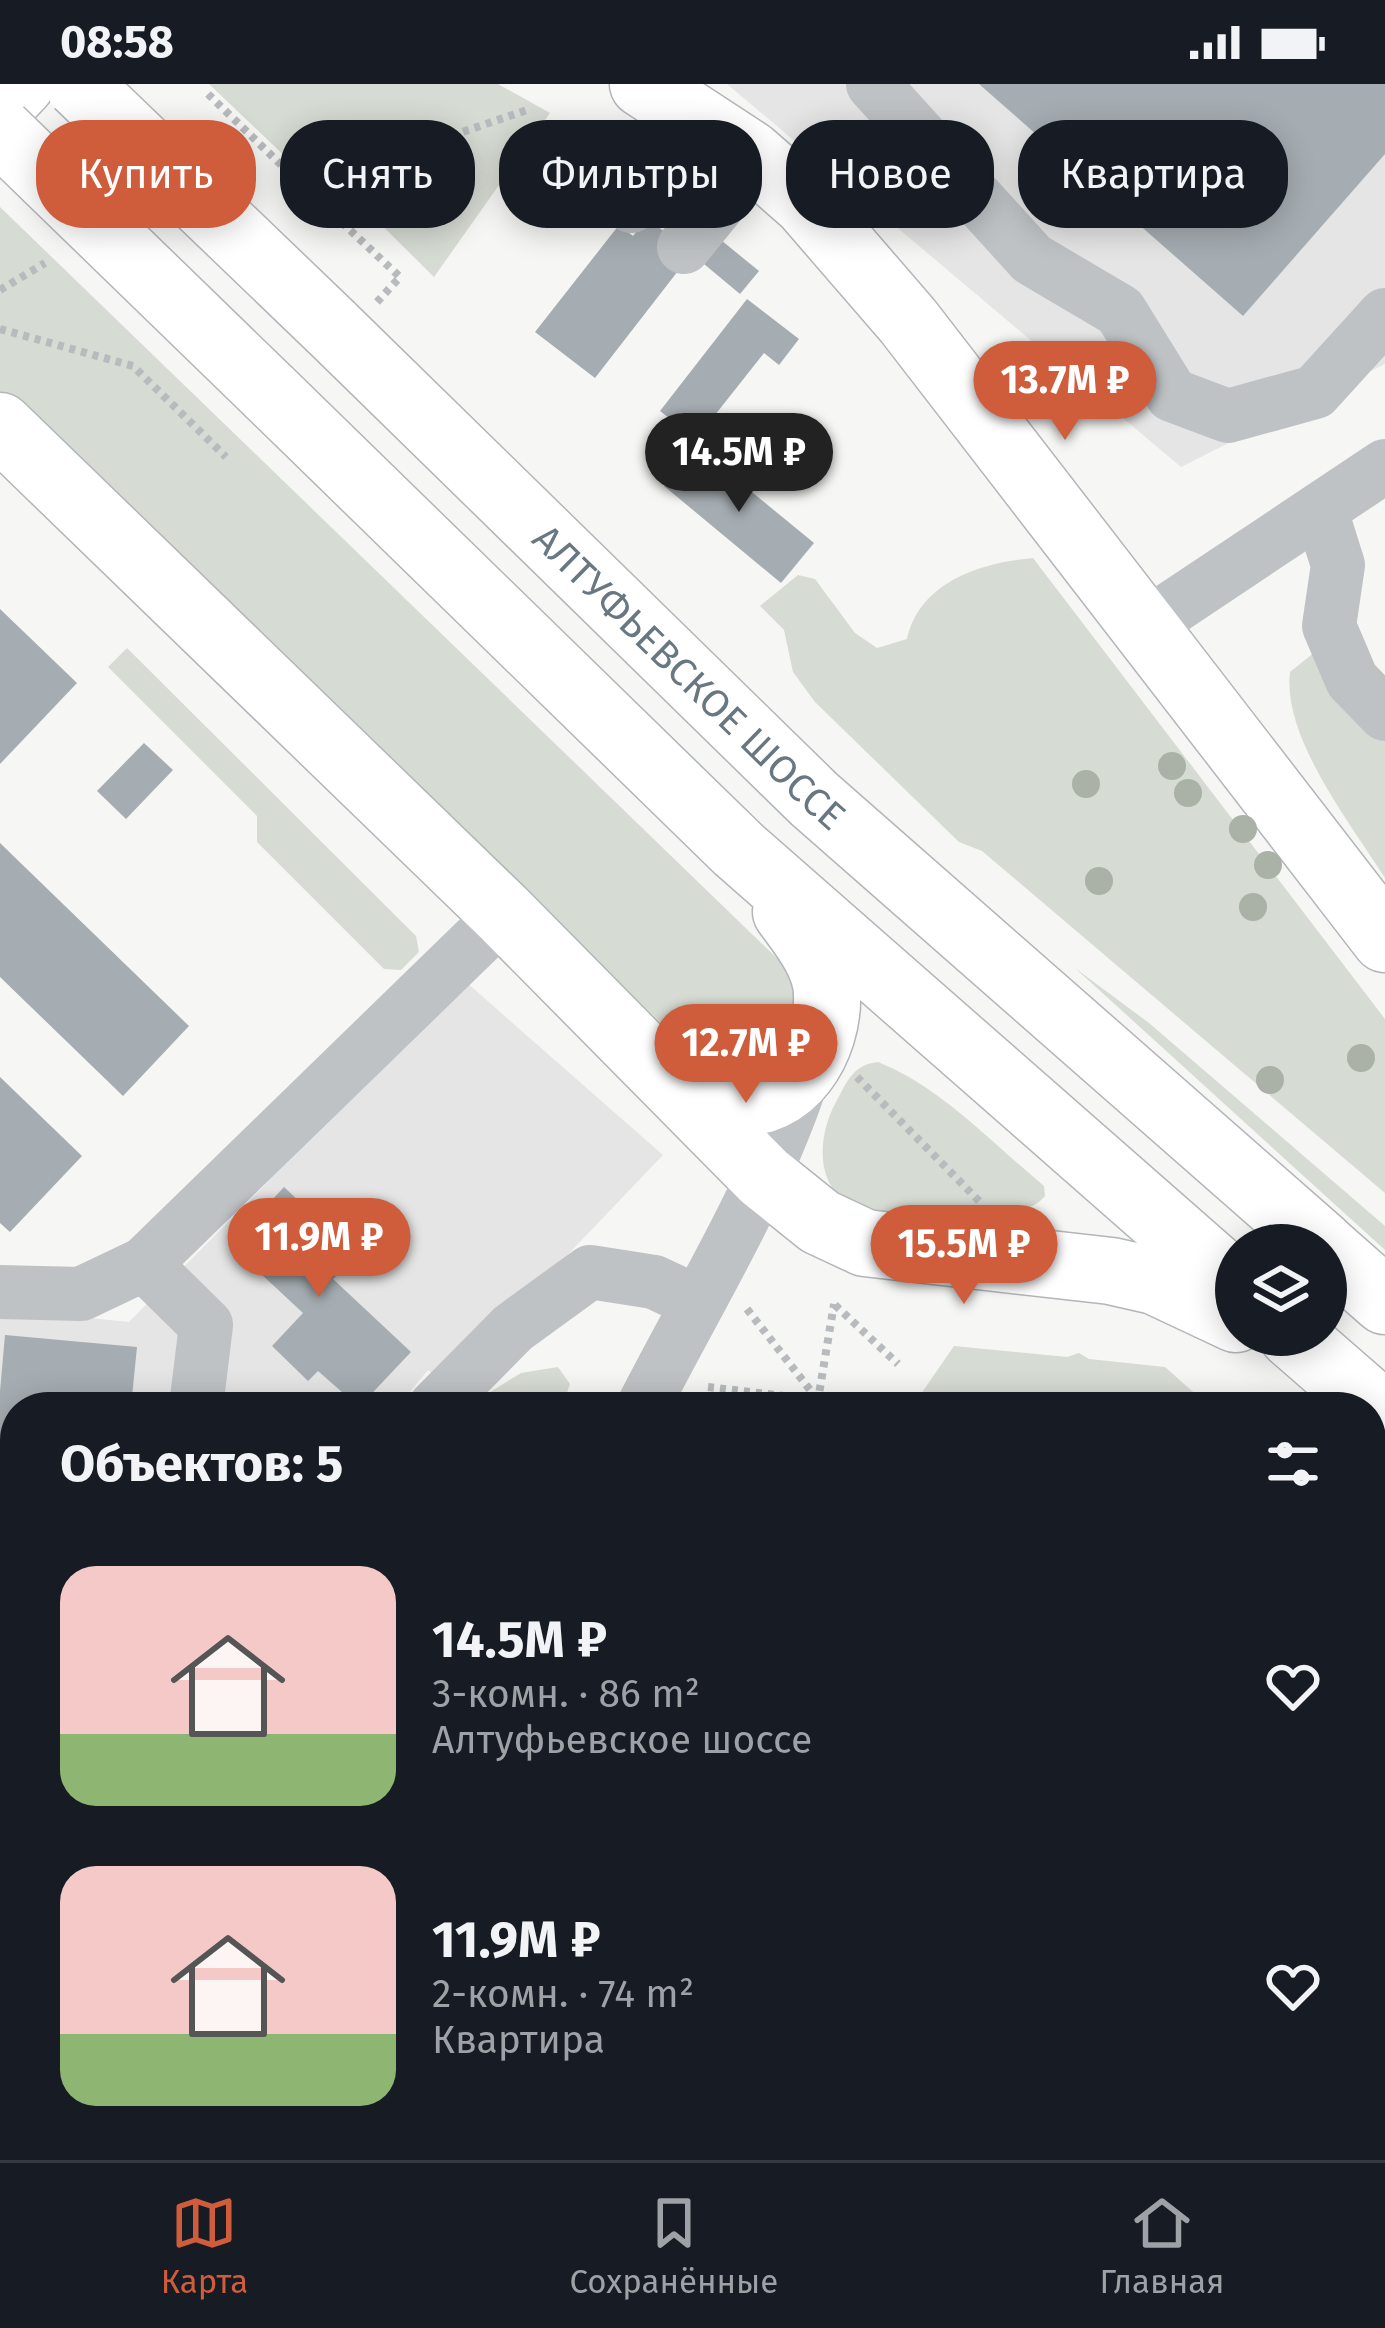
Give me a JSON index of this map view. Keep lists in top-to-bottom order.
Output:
{
  "streets": {
    "main road": ["АЛТУФЬЕВСКОЕ ШОССЕ"]
  },
  "page": {
    "status": "08:58",
    "chip": [
      "Купить",
      "Снять",
      "Фильтры",
      "Новое",
      "Квартира"
    ],
    "price": [
      "13.7M ₽",
      "14.5M ₽",
      "12.7M ₽",
      "11.9M ₽",
      "15.5M ₽"
    ],
    "heading": "Объектов: 5",
    "list": [
      {
        "name": "14.5M ₽",
        "note": "3-комн. · 86 m² · Алтуфьевское шоссе"
      },
      {
        "name": "11.9M ₽",
        "note": "2-комн. · 74 m² · Квартира"
      }
    ],
    "tabs": ["Карта", "Сохранённые", "Главная"]
  }
}
